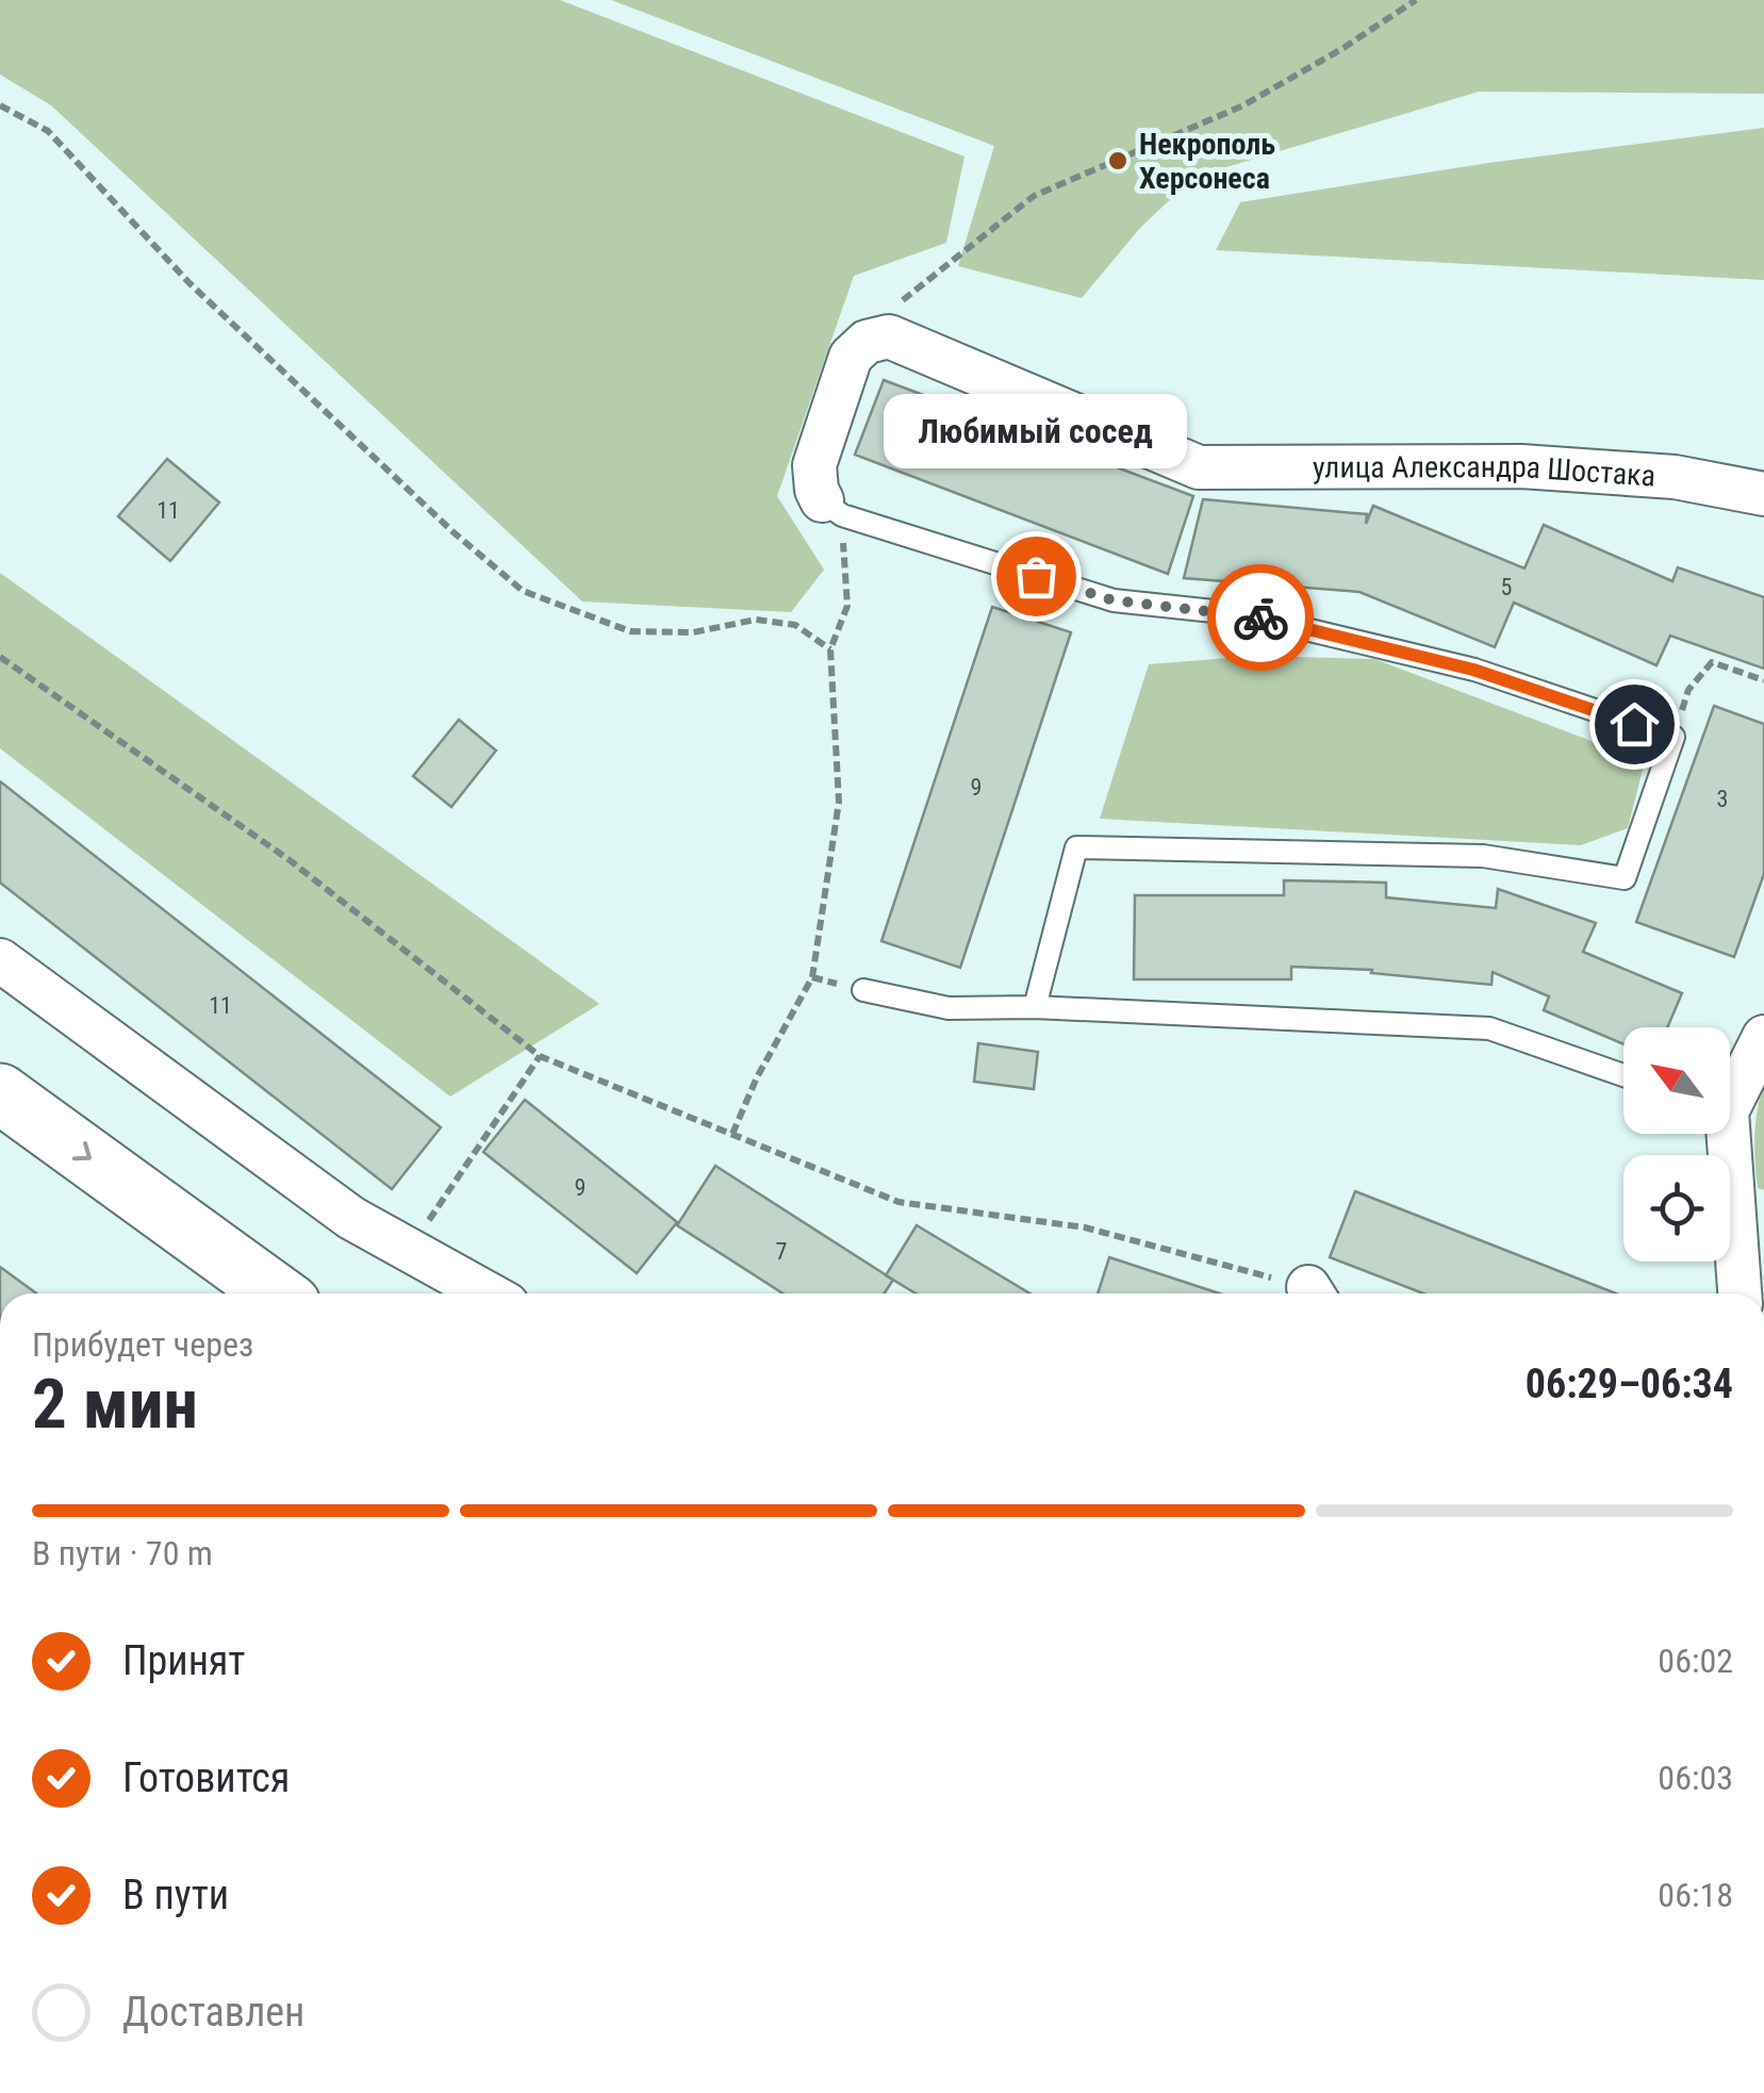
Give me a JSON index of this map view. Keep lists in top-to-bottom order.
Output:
{
  "streets": {
    "street": ["улица Александра Шостака"]
  },
  "places": ["Некрополь Херсонеса", "Любимый сосед"],
  "house_numbers": [
    "11",
    "5",
    "9",
    "3",
    "11",
    "9",
    "7"
  ],
  "north": "top left",
  "page": {
    "bubble": "Любимый сосед",
    "heading": ["2 мин", "Прибудет через", "06:29–06:34"],
    "bar": "В пути · 70 m",
    "list": [
      ["Принят", "06:02"],
      ["Готовится", "06:03"],
      ["В пути", "06:18"],
      "Доставлен"
    ]
  }
}
